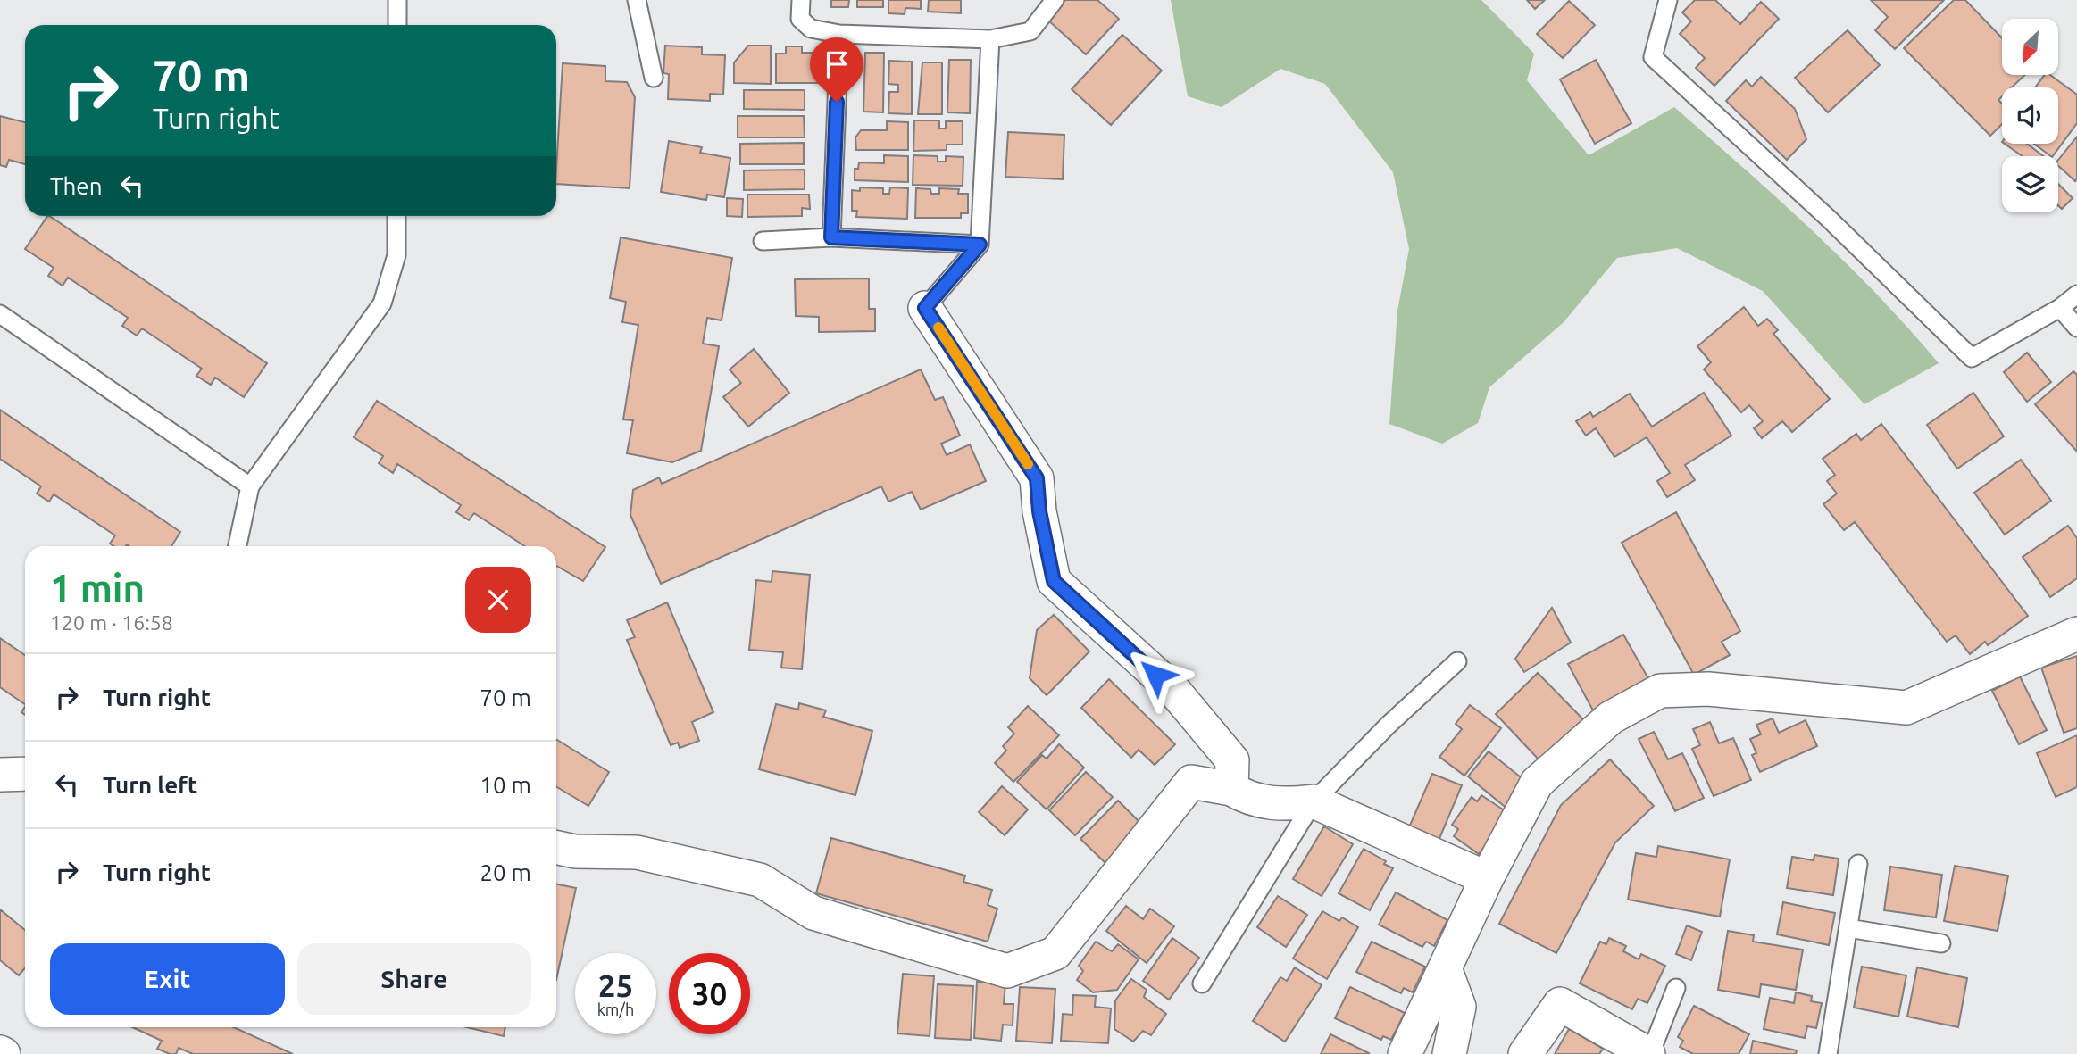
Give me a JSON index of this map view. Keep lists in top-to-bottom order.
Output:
{
  "north": "bottom left",
  "page": {
    "turn": ["70 m", "Turn right"],
    "then": "Then",
    "heading": ["1 min", "120 m · 16:58"],
    "list": [
      {
        "name": "Turn right",
        "value": "70 m"
      },
      {
        "name": "Turn left",
        "value": "10 m"
      },
      {
        "name": "Turn right",
        "value": "20 m"
      }
    ],
    "buttons": ["Exit", "Share"],
    "speed": "25 km/h",
    "limit": "30"
  }
}
